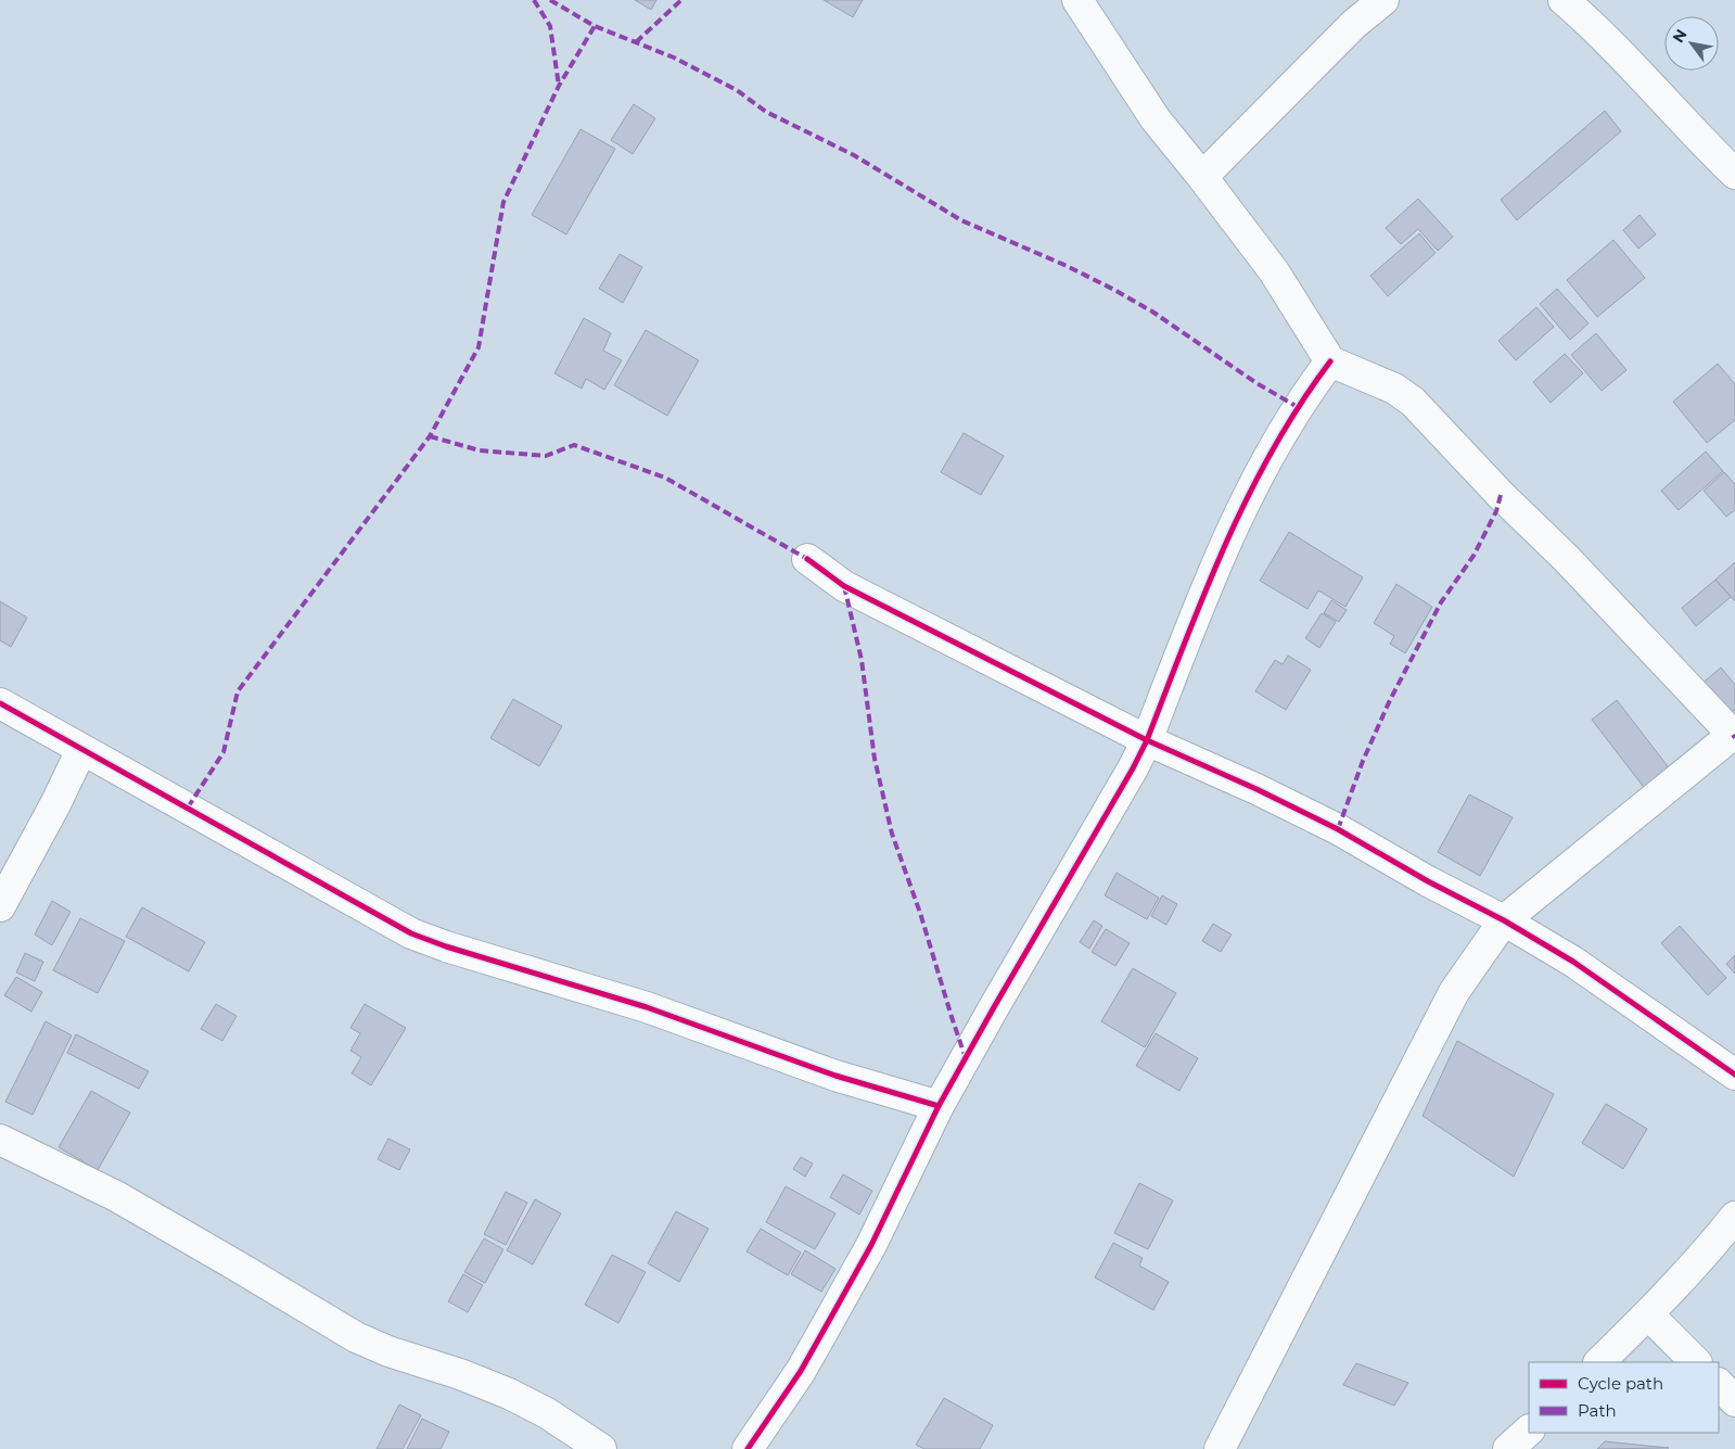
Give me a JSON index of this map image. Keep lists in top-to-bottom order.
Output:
{
  "legend": ["Cycle path", "Path"],
  "north": "top left"
}
